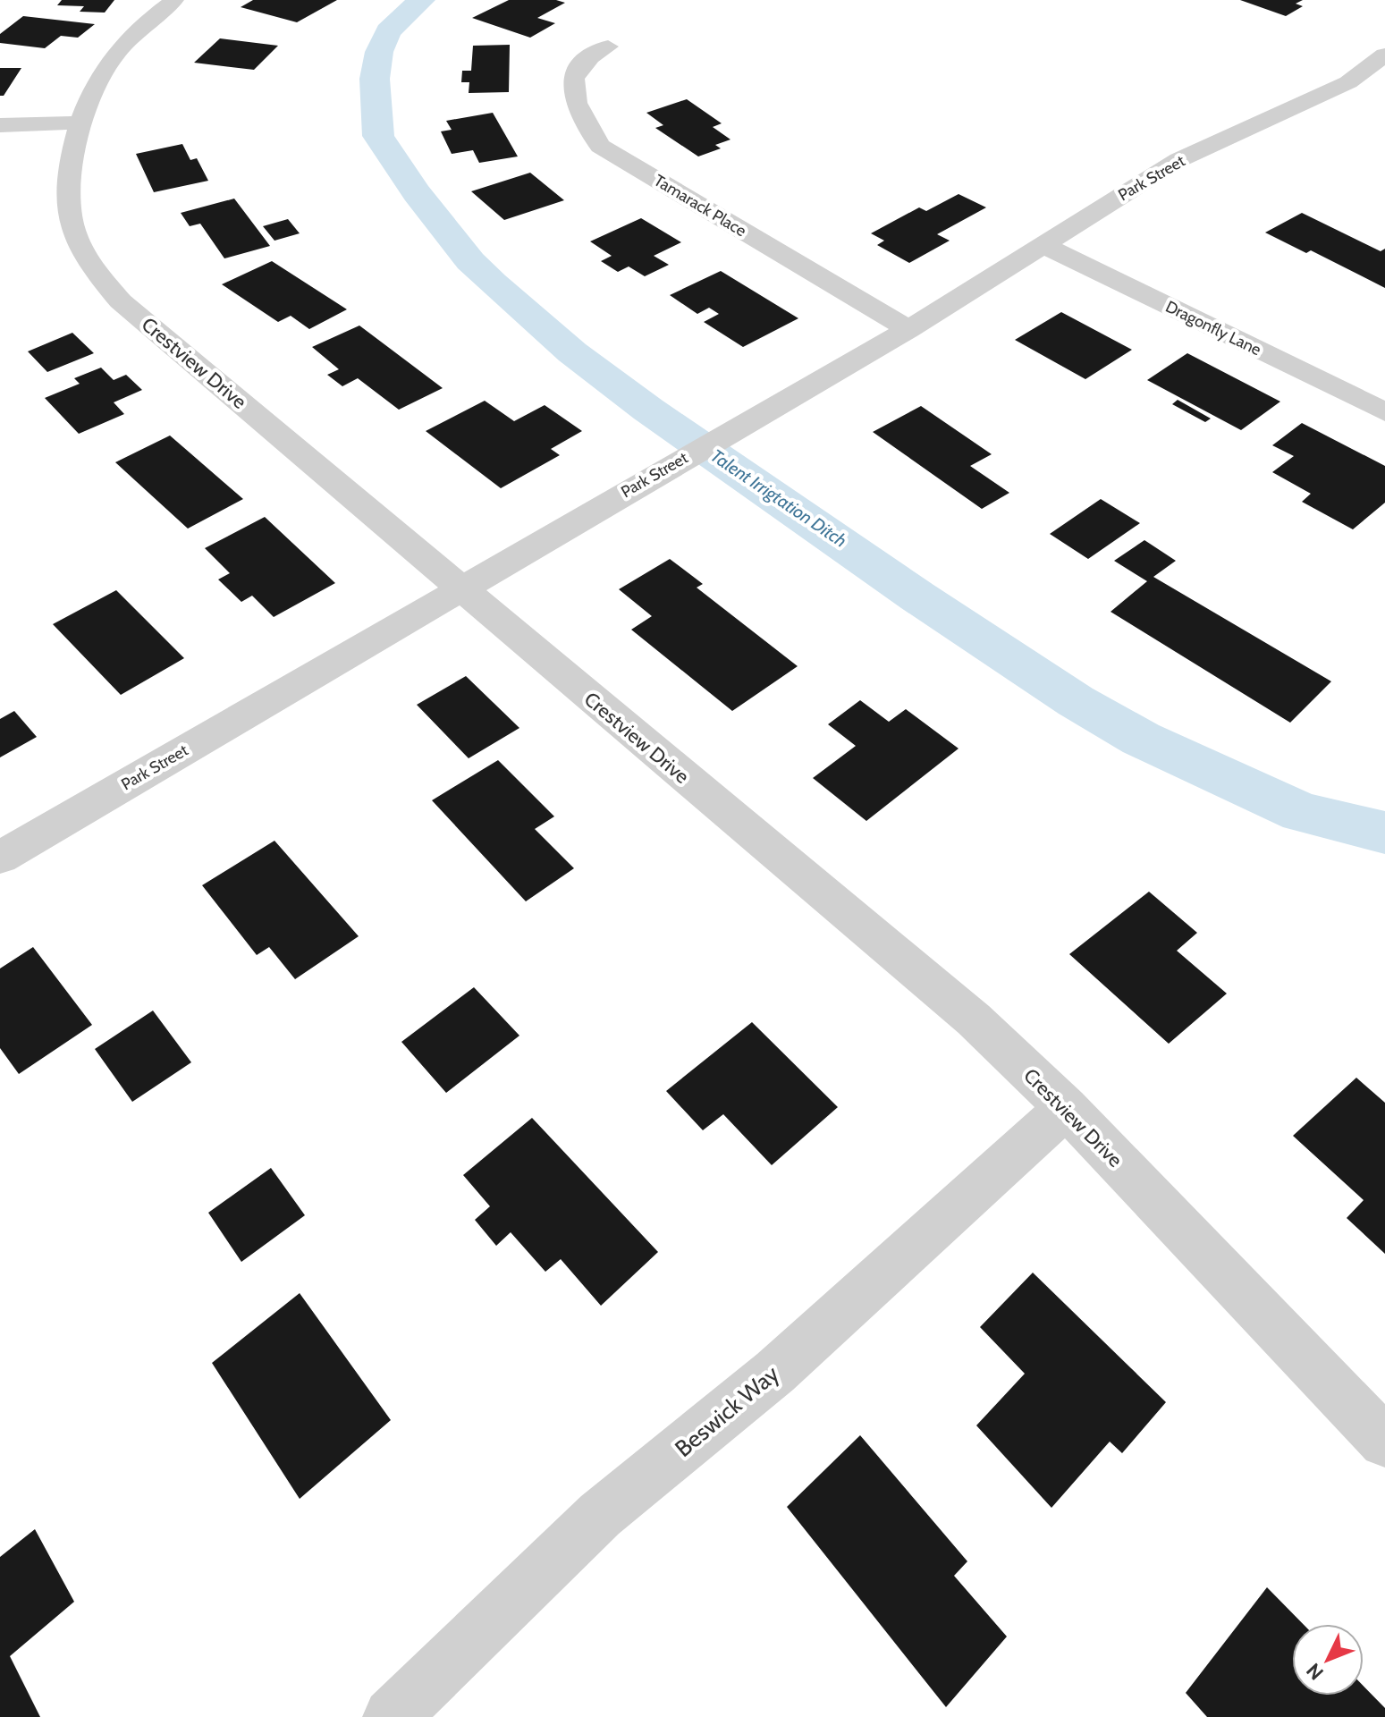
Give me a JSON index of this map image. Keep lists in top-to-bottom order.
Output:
{
  "streets": {
    "street": [
      "Park Street",
      "Tamarack Place",
      "Dragonfly Lane",
      "Crestview Drive",
      "Beswick Way"
    ]
  },
  "crossings": [
    ["Park Street", "Tamarack Place"],
    ["Park Street", "Dragonfly Lane"],
    ["Park Street", "Crestview Drive"],
    ["Crestview Drive", "Beswick Way"]
  ],
  "water": ["Talent Irrigtation Ditch"],
  "north": "bottom left"
}
